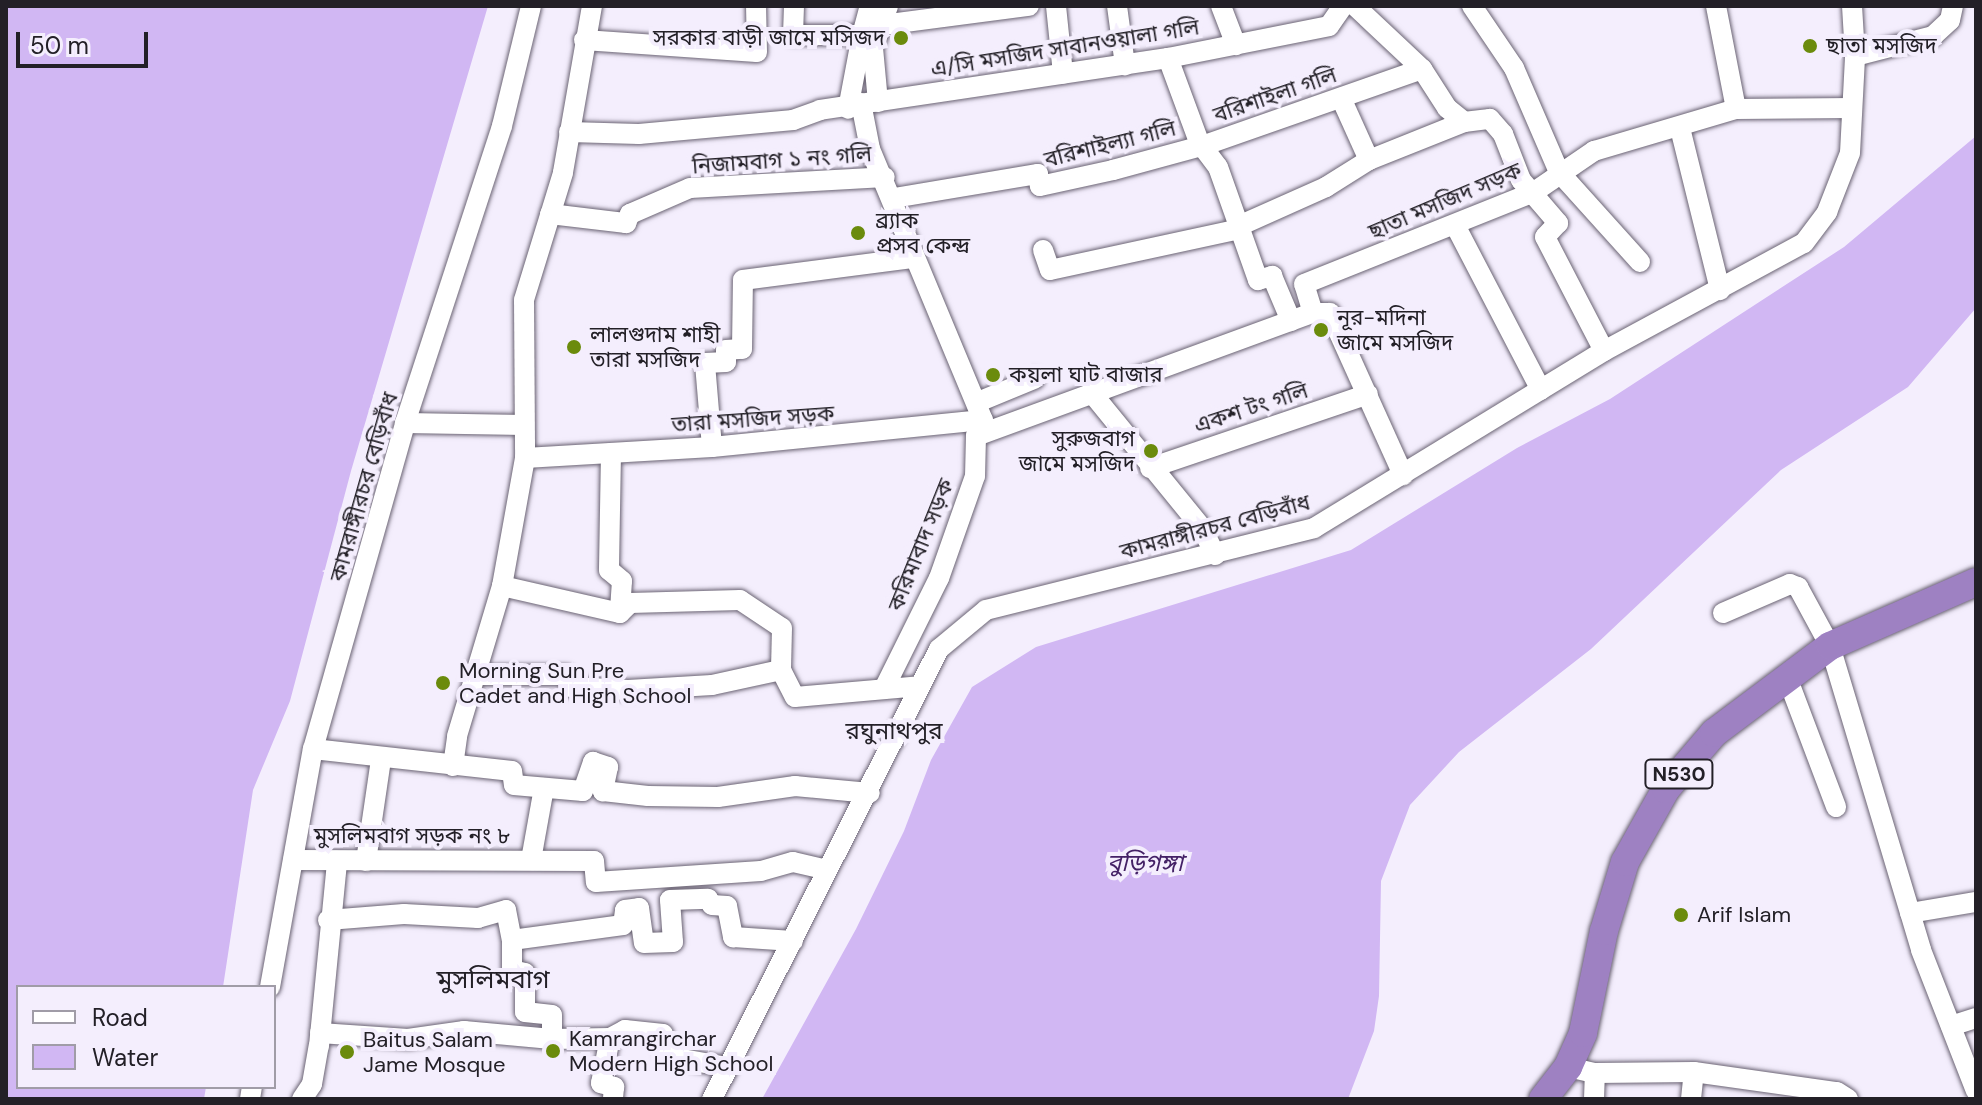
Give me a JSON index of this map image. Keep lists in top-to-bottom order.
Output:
{
  "streets": {
    "highway": ["N530"],
    "street": [
      "এ/সি মসজিদ সাবানওয়ালা গলি",
      "বরিশাইলা গলি",
      "বরিশাইল্যা গলি",
      "নিজামবাগ ১ নং গলি",
      "ছাতা মসজিদ সড়ক",
      "একশ টং গলি",
      "তারা মসজিদ সড়ক",
      "কামরাঙ্গীরচর বেড়িবাঁধ",
      "করিমাবাদ সড়ক",
      "মুসলিমবাগ সড়ক নং ৮"
    ]
  },
  "crossings": [
    ["এ/সি মসজিদ সাবানওয়ালা গলি", "করিমাবাদ সড়ক"],
    ["বরিশাইলা গলি", "বরিশাইল্যা গলি"],
    ["বরিশাইল্যা গলি", "করিমাবাদ সড়ক"],
    ["নিজামবাগ ১ নং গলি", "করিমাবাদ সড়ক"],
    ["ছাতা মসজিদ সড়ক", "কামরাঙ্গীরচর বেড়িবাঁধ"],
    ["তারা মসজিদ সড়ক", "করিমাবাদ সড়ক"],
    ["কামরাঙ্গীরচর বেড়িবাঁধ", "মুসলিমবাগ সড়ক নং ৮"]
  ],
  "districts": ["রঘুনাথপুর", "মুসলিমবাগ"],
  "water": ["বুড়িগঙ্গা"],
  "places": [
    "সরকার বাড়ী জামে মসিজদ",
    "ছাতা মসজিদ",
    "ব্র্যাক প্রসব কেন্দ্র",
    "নূর-মদিনা জামে মসজিদ",
    "লালগুদাম শাহী তারা মসজিদ",
    "কয়লা ঘাট বাজার",
    "সুরুজবাগ জামে মসজিদ",
    "Morning Sun Pre Cadet and High School",
    "Arif Islam",
    "Kamrangirchar Modern High School",
    "Baitus Salam Jame Mosque"
  ],
  "legend": ["Road", "Water"],
  "scale_bar": "50 m"
}
